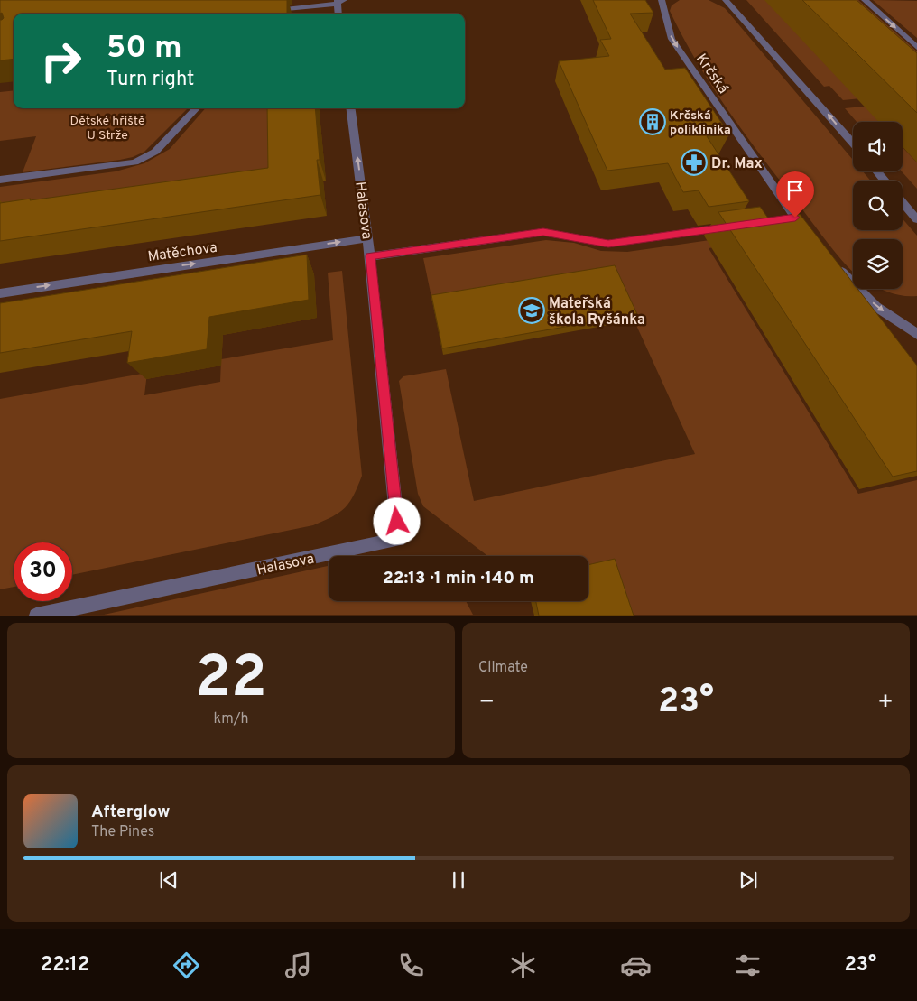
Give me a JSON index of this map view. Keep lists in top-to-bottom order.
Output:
{
  "streets": {
    "street": ["Krčská", "Halasova", "Matěchova"]
  },
  "crossings": [
    ["Halasova", "Matěchova"]
  ],
  "one_way": ["Matěchova"],
  "parks": ["Dětské hřiště U Strže"],
  "places": {
    "building": ["Krčská poliklinika"],
    "pharmacy": ["Dr. Max"],
    "school or university": ["Mateřská škola Ryšánka"]
  },
  "page": {
    "turn": ["50 m", "Turn right"],
    "limit": "30",
    "trip": "22:13 · 1 min · 140 m",
    "tile": [
      ["22", "km/h"],
      "Climate"
    ],
    "heat": ["−", "23°", "+"],
    "song": ["Afterglow", "The Pines"],
    "tabs": ["22:12", "23°"]
  }
}
